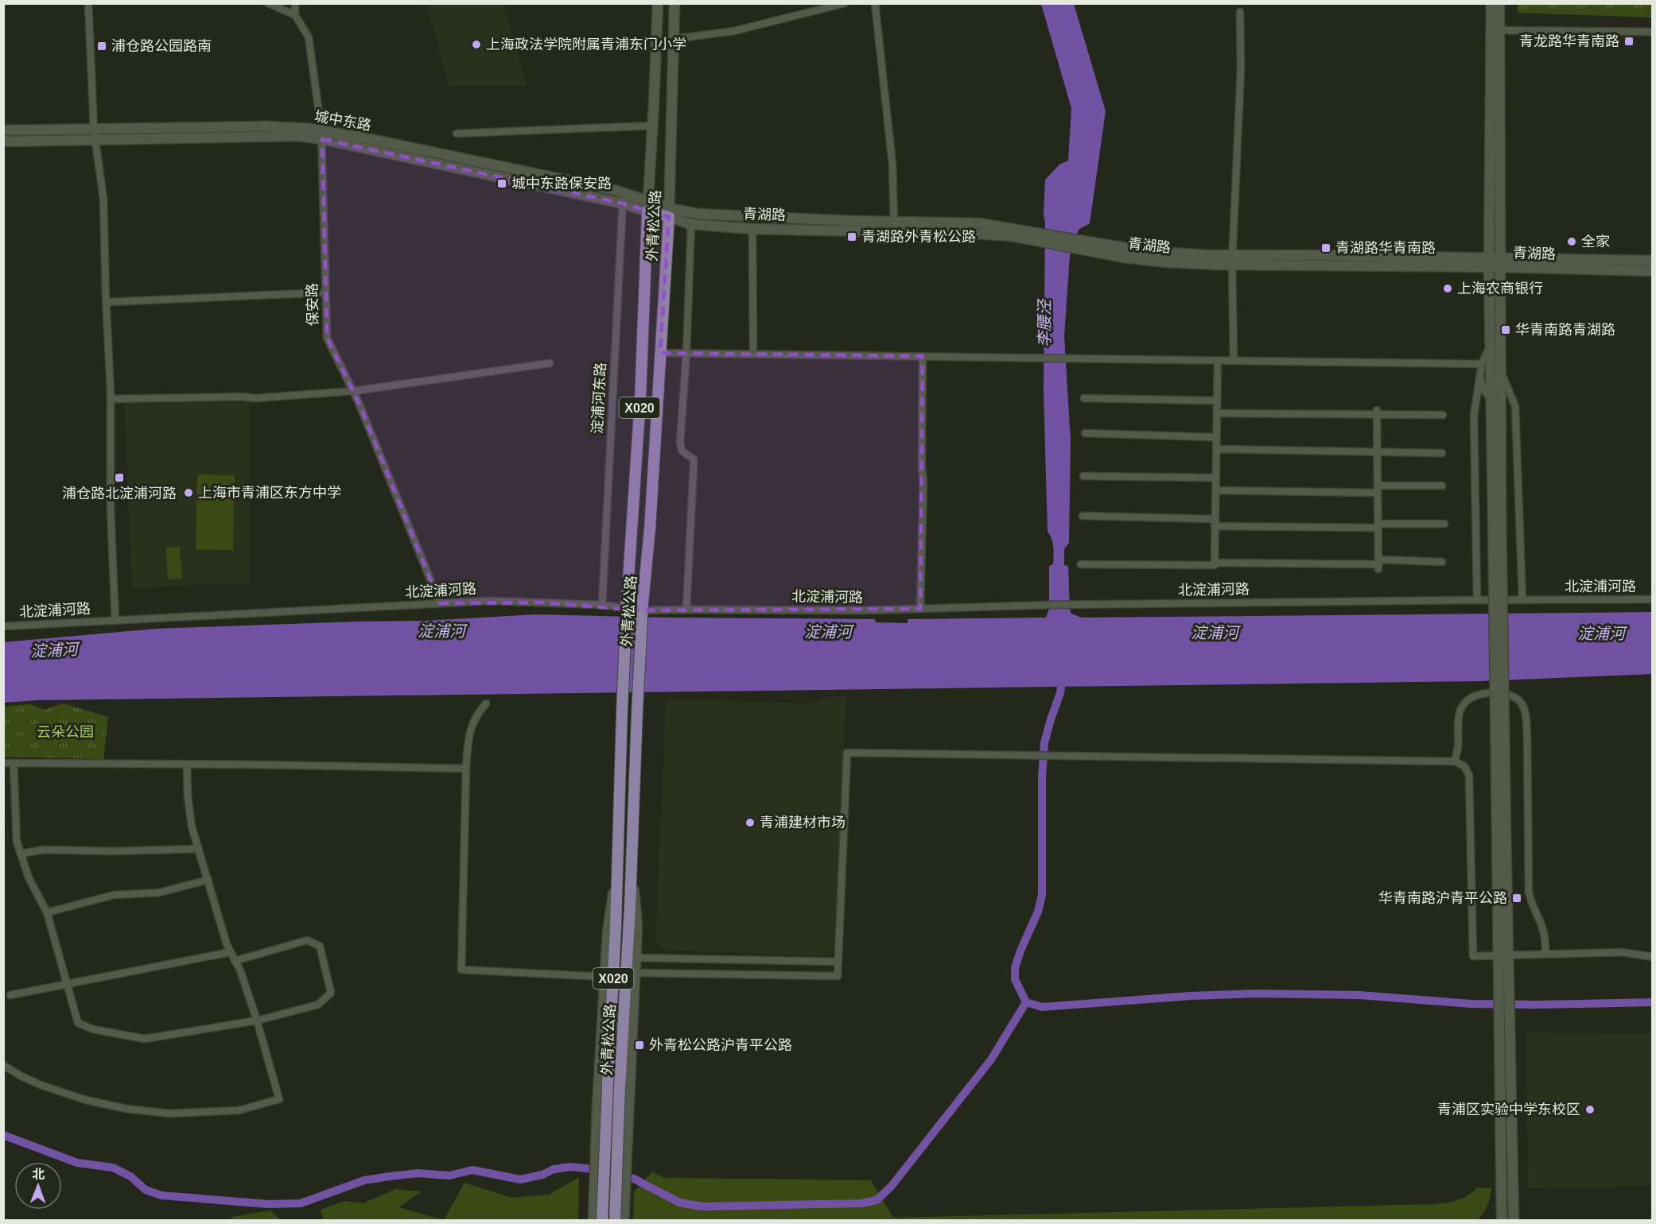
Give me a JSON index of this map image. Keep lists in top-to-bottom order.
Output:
{
  "streets": {
    "main road": [
      "城中东路",
      "青湖路",
      "外青松公路",
      "X020"
    ],
    "street": ["保安路", "淀浦河东路", "北淀浦河路"]
  },
  "crossings": [
    ["城中东路", "青湖路"],
    ["城中东路", "外青松公路"],
    ["城中东路", "保安路"],
    ["城中东路", "淀浦河东路"],
    ["青湖路", "外青松公路"],
    ["保安路", "北淀浦河路"],
    ["淀浦河东路", "北淀浦河路"]
  ],
  "water": ["李腰泾", "淀浦河"],
  "parks": ["云朵公园"],
  "places": {
    "transit": [
      "青龙路华青南路",
      "浦仓路公园路南",
      "城中东路保安路",
      "青湖路外青松公路",
      "青湖路华青南路",
      "华青南路青湖路",
      "浦仓路北淀浦河路",
      "华青南路沪青平公路",
      "外青松公路沪青平公路"
    ],
    "other": [
      "上海政法学院附属青浦东门小学",
      "全家",
      "上海农商银行",
      "上海市青浦区东方中学",
      "青浦建材市场",
      "青浦区实验中学东校区"
    ]
  },
  "north": "top"
}
